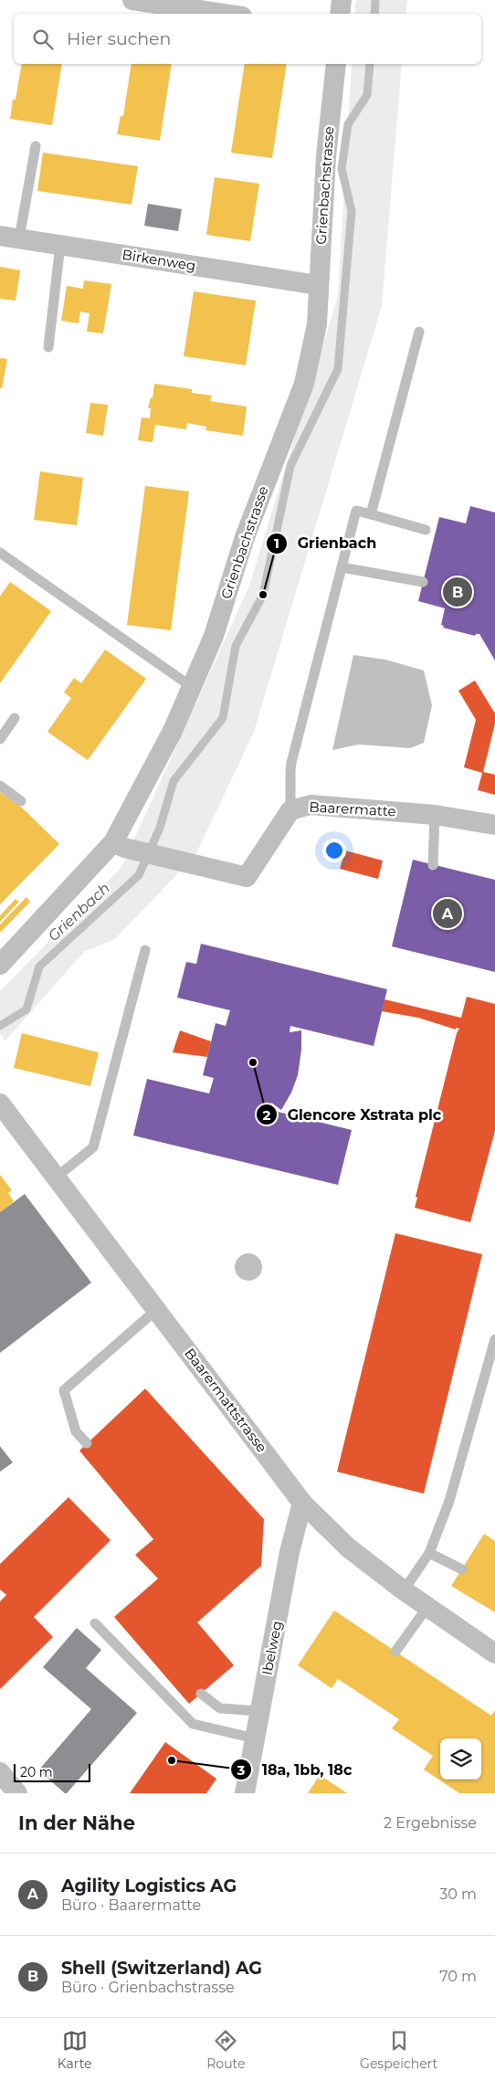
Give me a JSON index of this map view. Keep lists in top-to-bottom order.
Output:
{
  "streets": {
    "street": [
      "Grienbachstrasse",
      "Birkenweg",
      "Baarermatte",
      "Baarermattstrasse",
      "Ibelweg"
    ]
  },
  "crossings": [
    ["Grienbachstrasse", "Birkenweg"],
    ["Grienbachstrasse", "Baarermatte"],
    ["Baarermattstrasse", "Ibelweg"]
  ],
  "water": ["Grienbach"],
  "places": ["Grienbach", "Glencore Xstrata plc", "18a, 1bb, 18c"],
  "scale_bar": "20 m",
  "page": {
    "search": "Hier suchen",
    "pins": ["B", "A"],
    "scale": "20 m",
    "heading": ["In der Nähe", "2 Ergebnisse"],
    "list": [
      {
        "mark": "A",
        "name": "Agility Logistics AG",
        "note": "Büro · Baarermatte",
        "value": "30 m"
      },
      {
        "mark": "B",
        "name": "Shell (Switzerland) AG",
        "note": "Büro · Grienbachstrasse",
        "value": "70 m"
      }
    ],
    "nav": ["Karte", "Route", "Gespeichert"]
  }
}
